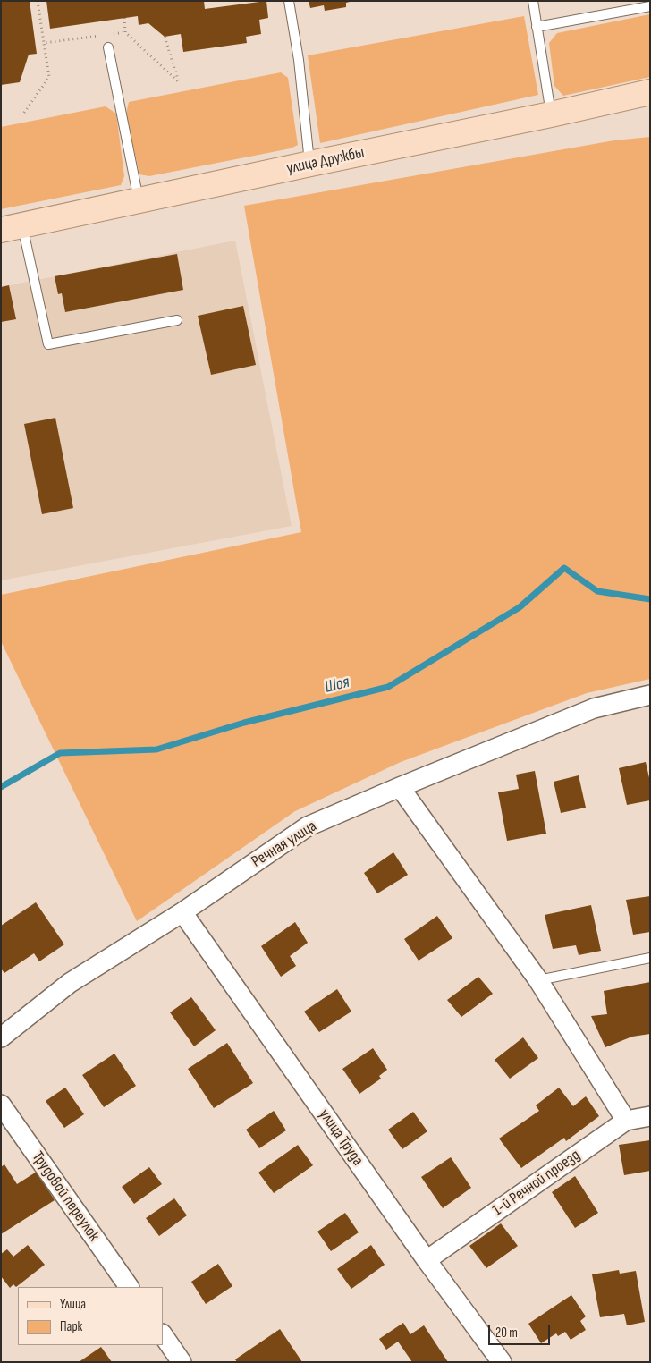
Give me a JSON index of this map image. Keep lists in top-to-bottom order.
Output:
{
  "streets": {
    "main road": ["улица Дружбы"],
    "street": [
      "Речная улица",
      "улица Труда",
      "1-й Речной проезд",
      "Трудовой переулок"
    ]
  },
  "crossings": [
    ["Речная улица", "улица Труда"],
    ["улица Труда", "1-й Речной проезд"]
  ],
  "water": ["Шоя"],
  "legend": ["Улица", "Парк"],
  "scale_bar": "20 m"
}
